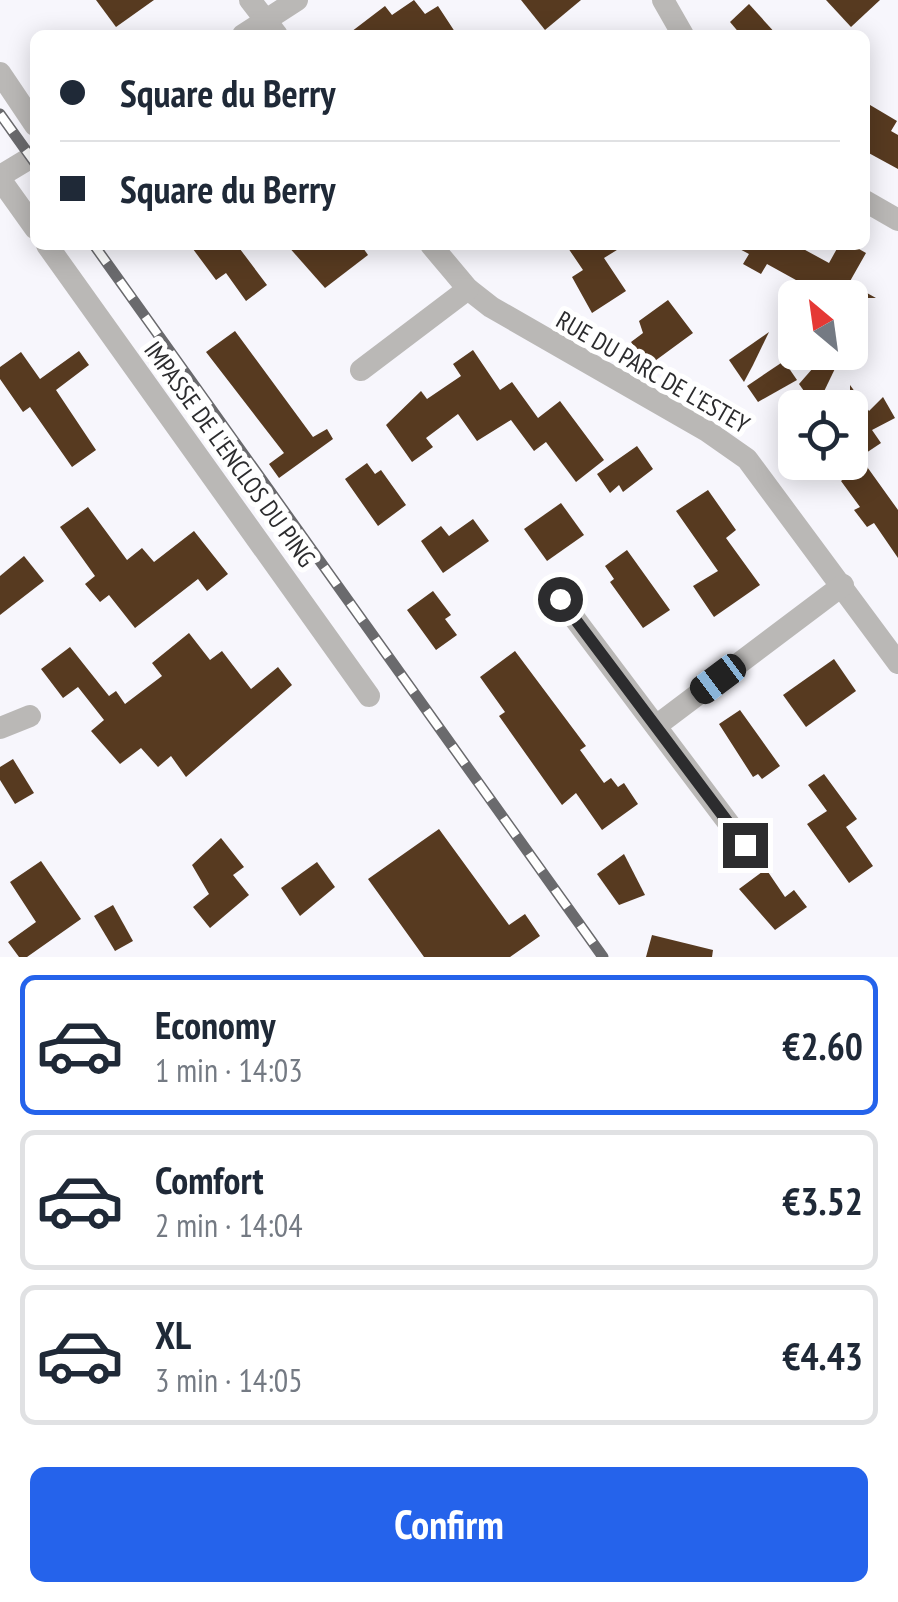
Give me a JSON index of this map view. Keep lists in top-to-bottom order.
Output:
{
  "streets": {
    "street": ["RUE DU PARC DE L'ESTEY", "IMPASSE DE L'ENCLOS DU PING"]
  },
  "north": "top left",
  "page": {
    "banner": ["Square du Berry", "Square du Berry"],
    "list": [
      {
        "name": "Economy",
        "note": "1 min · 14:03",
        "value": "€2.60"
      },
      {
        "name": "Comfort",
        "note": "2 min · 14:04",
        "value": "€3.52"
      },
      {
        "name": "XL",
        "note": "3 min · 14:05",
        "value": "€4.43"
      }
    ],
    "buttons": "Confirm"
  }
}
